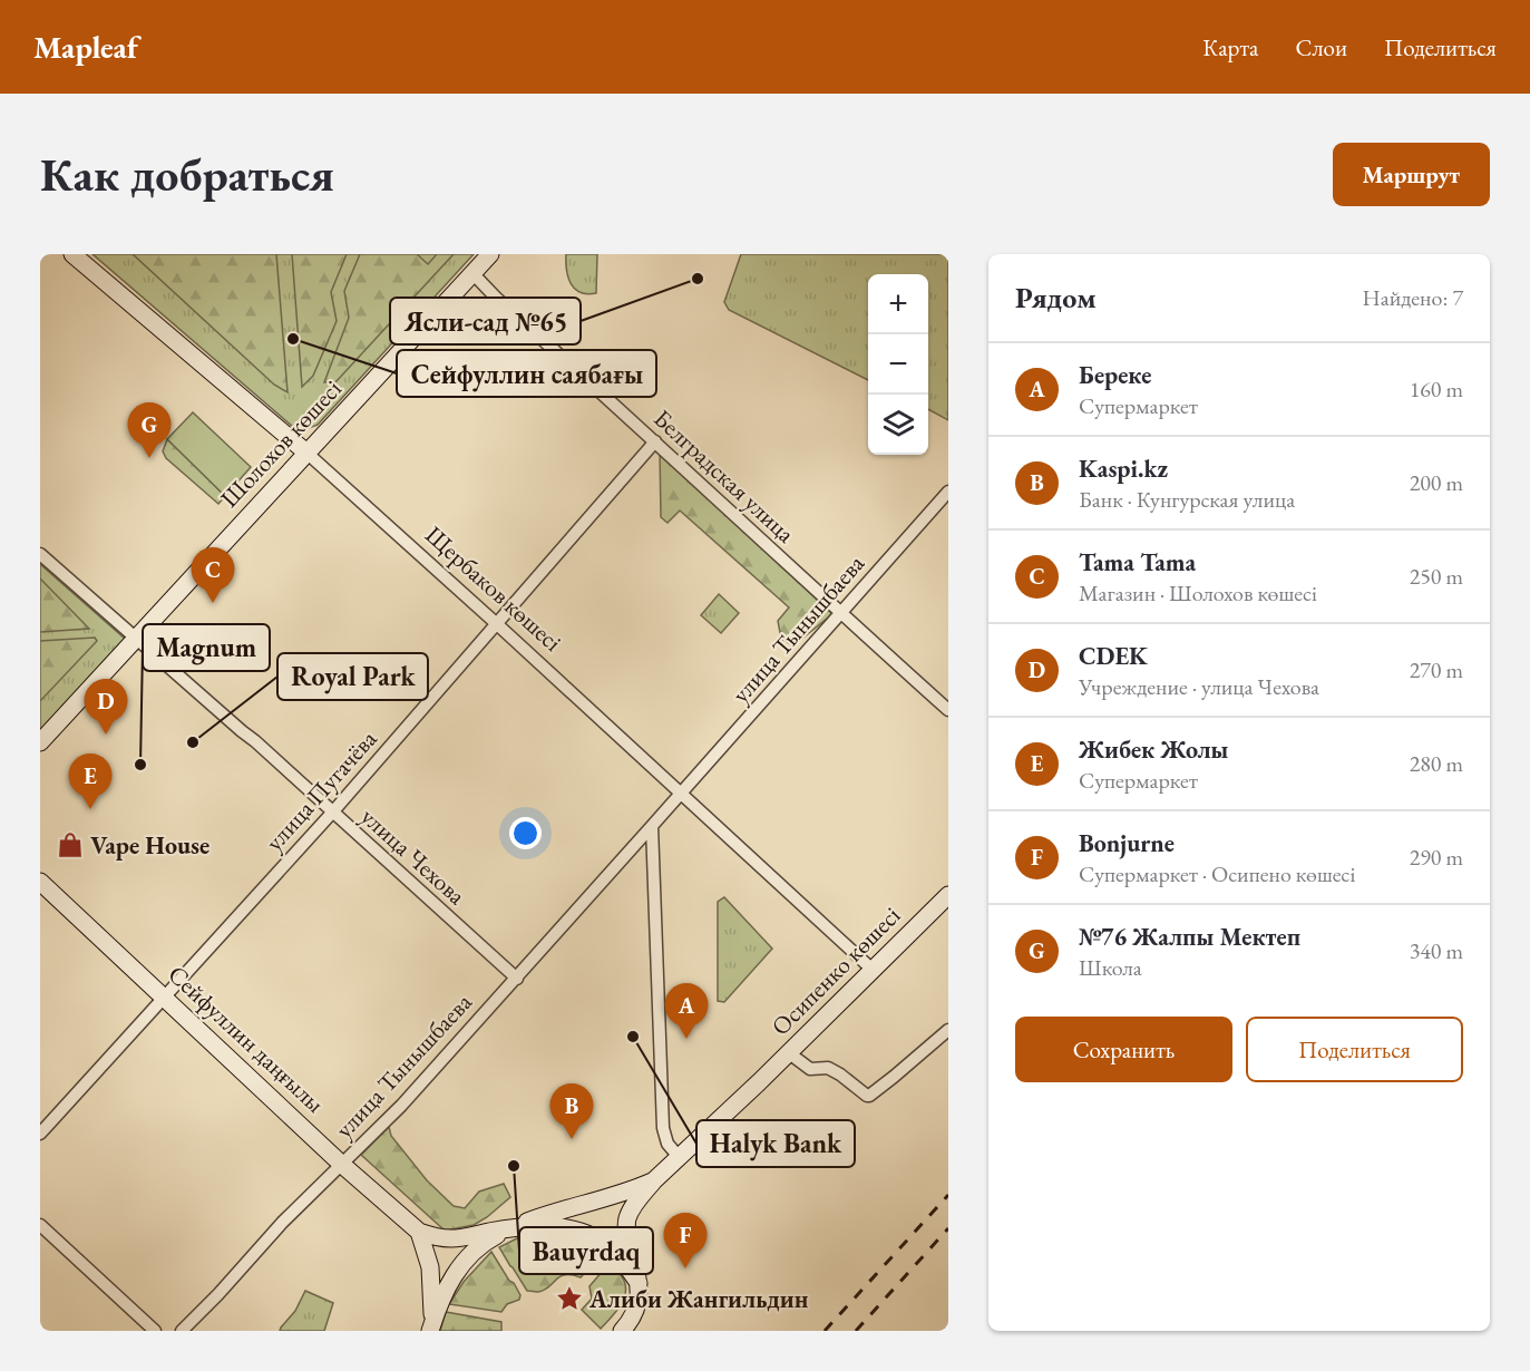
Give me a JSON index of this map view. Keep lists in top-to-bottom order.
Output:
{
  "streets": {
    "main road": [
      "Шолохов көшесі",
      "Щербаков көшесі",
      "Осипенко көшесі",
      "Сейфуллин даңғылы"
    ],
    "street": [
      "Белградская улица",
      "улица Тынышбаева",
      "улица Пугачёва",
      "улица Чехова"
    ]
  },
  "crossings": [
    ["Шолохов көшесі", "Белградская улица"],
    ["Шолохов көшесі", "Щербаков көшесі"],
    ["Шолохов көшесі", "улица Чехова"],
    ["Белградская улица", "улица Тынышбаева"],
    ["Белградская улица", "улица Пугачёва"],
    ["Щербаков көшесі", "улица Тынышбаева"],
    ["Щербаков көшесі", "улица Пугачёва"],
    ["Щербаков көшесі", "Осипенко көшесі"],
    ["улица Тынышбаева", "улица Чехова"],
    ["улица Тынышбаева", "Сейфуллин даңғылы"],
    ["улица Пугачёва", "улица Чехова"],
    ["улица Пугачёва", "Сейфуллин даңғылы"]
  ],
  "places": {
    "other": [
      "Ясли-сад №65",
      "Сейфуллин саябағы",
      "Royal Park",
      "Magnum",
      "Halyk Bank",
      "Bauyrdaq"
    ],
    "shop": ["Vape House"],
    "place": ["Алиби Жангильдин"]
  },
  "page": {
    "header": "Mapleaf",
    "nav": ["Карта", "Слои", "Поделиться"],
    "buttons": [
      "Маршрут",
      ["Сохранить", "Поделиться"]
    ],
    "title": "Как добраться",
    "heading": ["Рядом", "Найдено: 7"],
    "map_buttons": ["+", "−"],
    "list": [
      {
        "mark": "A",
        "name": "Береке",
        "note": "Супермаркет",
        "value": "160 m"
      },
      {
        "mark": "B",
        "name": "Kaspi.kz",
        "note": "Банк · Кунгурская улица",
        "value": "200 m"
      },
      {
        "mark": "C",
        "name": "Tama Tama",
        "note": "Магазин · Шолохов көшесі",
        "value": "250 m"
      },
      {
        "mark": "D",
        "name": "CDEK",
        "note": "Учреждение · улица Чехова",
        "value": "270 m"
      },
      {
        "mark": "E",
        "name": "Жибек Жолы",
        "note": "Супермаркет",
        "value": "280 m"
      },
      {
        "mark": "F",
        "name": "Bonjurne",
        "note": "Супермаркет · Осипено көшесі",
        "value": "290 m"
      },
      {
        "mark": "G",
        "name": "№76 Жалпы Мектеп",
        "note": "Школа",
        "value": "340 m"
      }
    ],
    "pins": [
      "G",
      "C",
      "D",
      "E",
      "A",
      "B",
      "F"
    ]
  }
}
